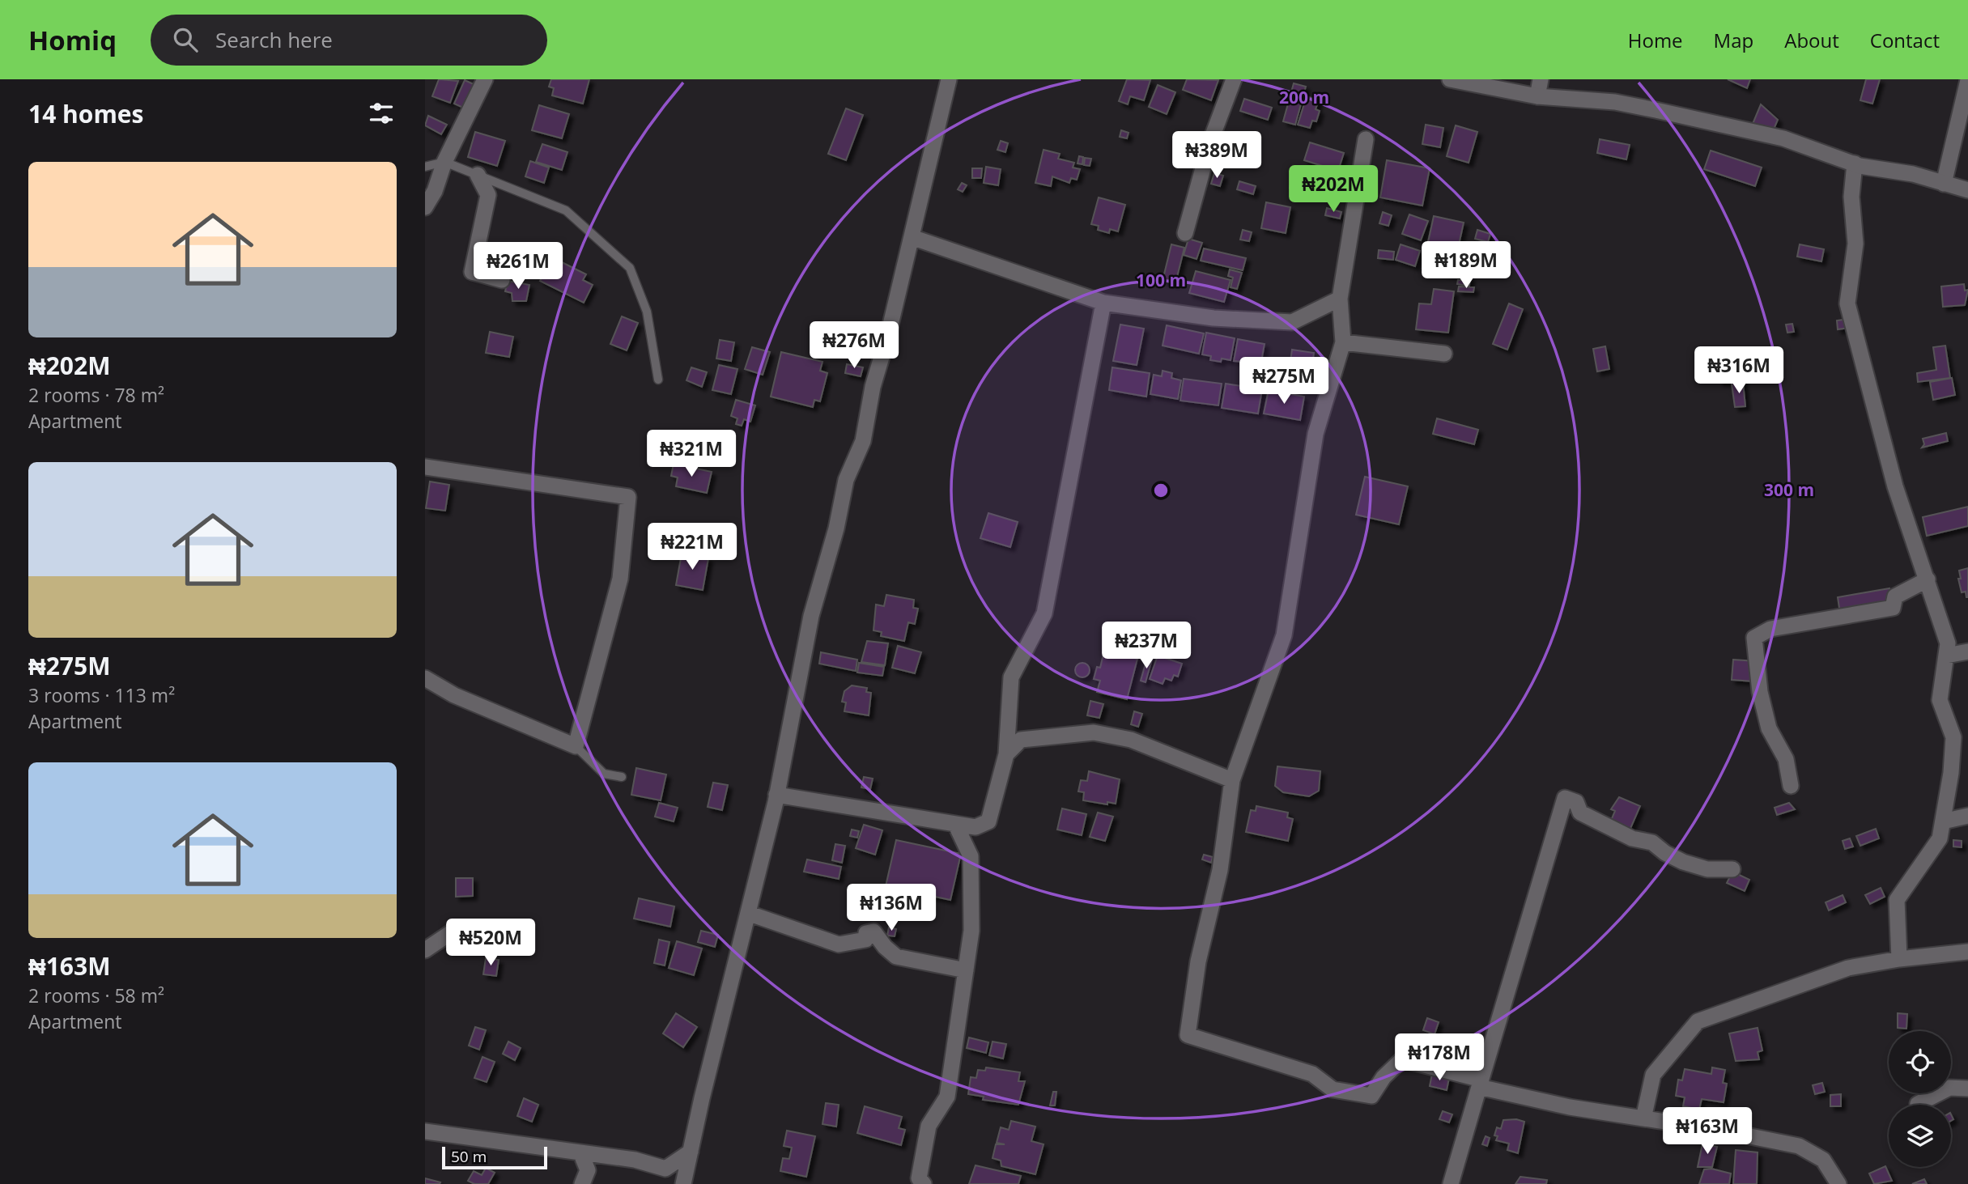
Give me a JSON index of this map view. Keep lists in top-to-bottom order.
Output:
{
  "scale_bar": "50 m",
  "page": {
    "header": "Homiq",
    "search": "Search here",
    "nav": [
      "Home",
      "Map",
      "About",
      "Contact"
    ],
    "heading": "14 homes",
    "price": [
      "₦389M",
      "₦202M",
      "₦189M",
      "₦261M",
      "₦276M",
      "₦316M",
      "₦275M",
      "₦321M",
      "₦221M",
      "₦237M",
      "₦136M",
      "₦520M",
      "₦178M",
      "₦163M"
    ],
    "list": [
      {
        "name": "₦202M",
        "note": "2 rooms · 78 m² · Apartment"
      },
      {
        "name": "₦275M",
        "note": "3 rooms · 113 m² · Apartment"
      },
      {
        "name": "₦163M",
        "note": "2 rooms · 58 m² · Apartment"
      }
    ],
    "scale": "50 m"
  },
  "rings": ["200 m", "100 m", "300 m"]
}
